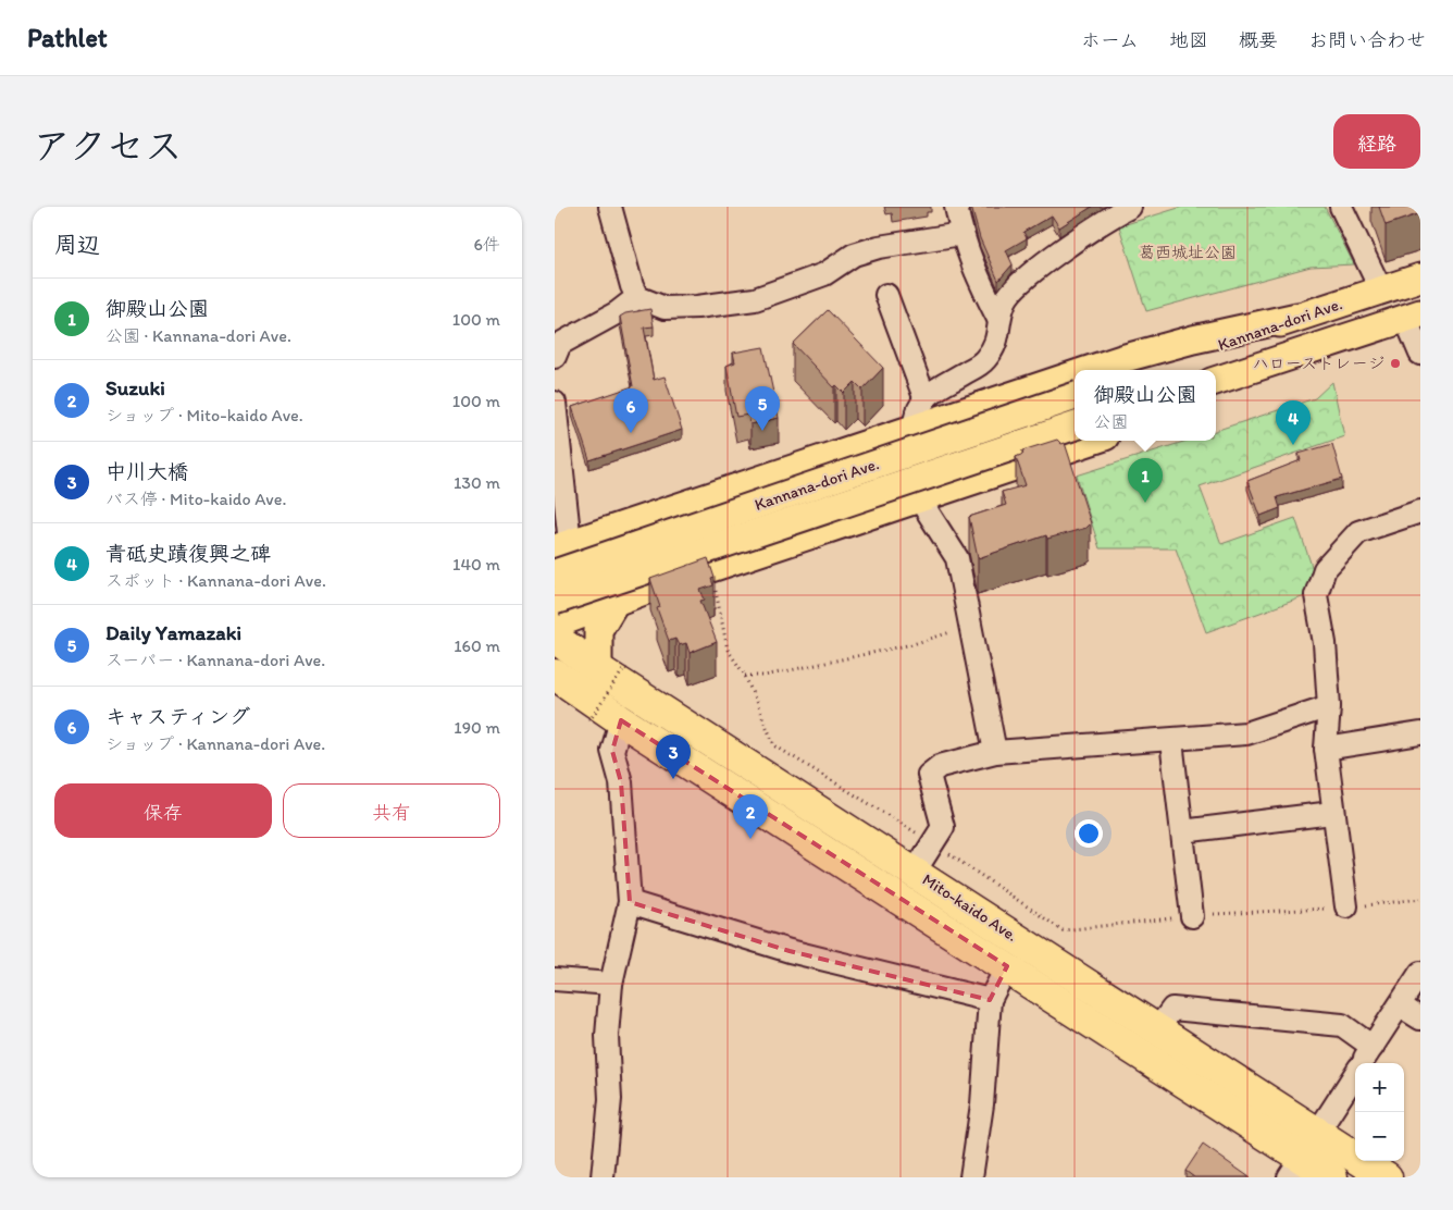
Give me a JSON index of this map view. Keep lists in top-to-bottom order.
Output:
{
  "streets": {
    "highway": ["Mito-kaido Ave."],
    "main road": ["Kannana-dori Ave."]
  },
  "parks": ["葛西城址公園"],
  "places": ["ハローストレージ"],
  "page": {
    "header": "Pathlet",
    "nav": [
      "ホーム",
      "地図",
      "概要",
      "お問い合わせ"
    ],
    "title": "アクセス",
    "buttons": [
      "経路",
      ["保存", "共有"]
    ],
    "heading": ["周辺", "6件"],
    "list": [
      {
        "mark": "1",
        "name": "御殿山公園",
        "note": "公園 · Kannana-dori Ave.",
        "value": "100 m"
      },
      {
        "mark": "2",
        "name": "Suzuki",
        "note": "ショップ · Mito-kaido Ave.",
        "value": "100 m"
      },
      {
        "mark": "3",
        "name": "中川大橋",
        "note": "バス停 · Mito-kaido Ave.",
        "value": "130 m"
      },
      {
        "mark": "4",
        "name": "青砥史蹟復興之碑",
        "note": "スポット · Kannana-dori Ave.",
        "value": "140 m"
      },
      {
        "mark": "5",
        "name": "Daily Yamazaki",
        "note": "スーパー · Kannana-dori Ave.",
        "value": "160 m"
      },
      {
        "mark": "6",
        "name": "キャスティング",
        "note": "ショップ · Kannana-dori Ave.",
        "value": "190 m"
      }
    ],
    "popup": ["御殿山公園", "公園"],
    "pins": [
      "5",
      "6",
      "4",
      "1",
      "3",
      "2"
    ],
    "map_buttons": ["+", "−"]
  }
}
